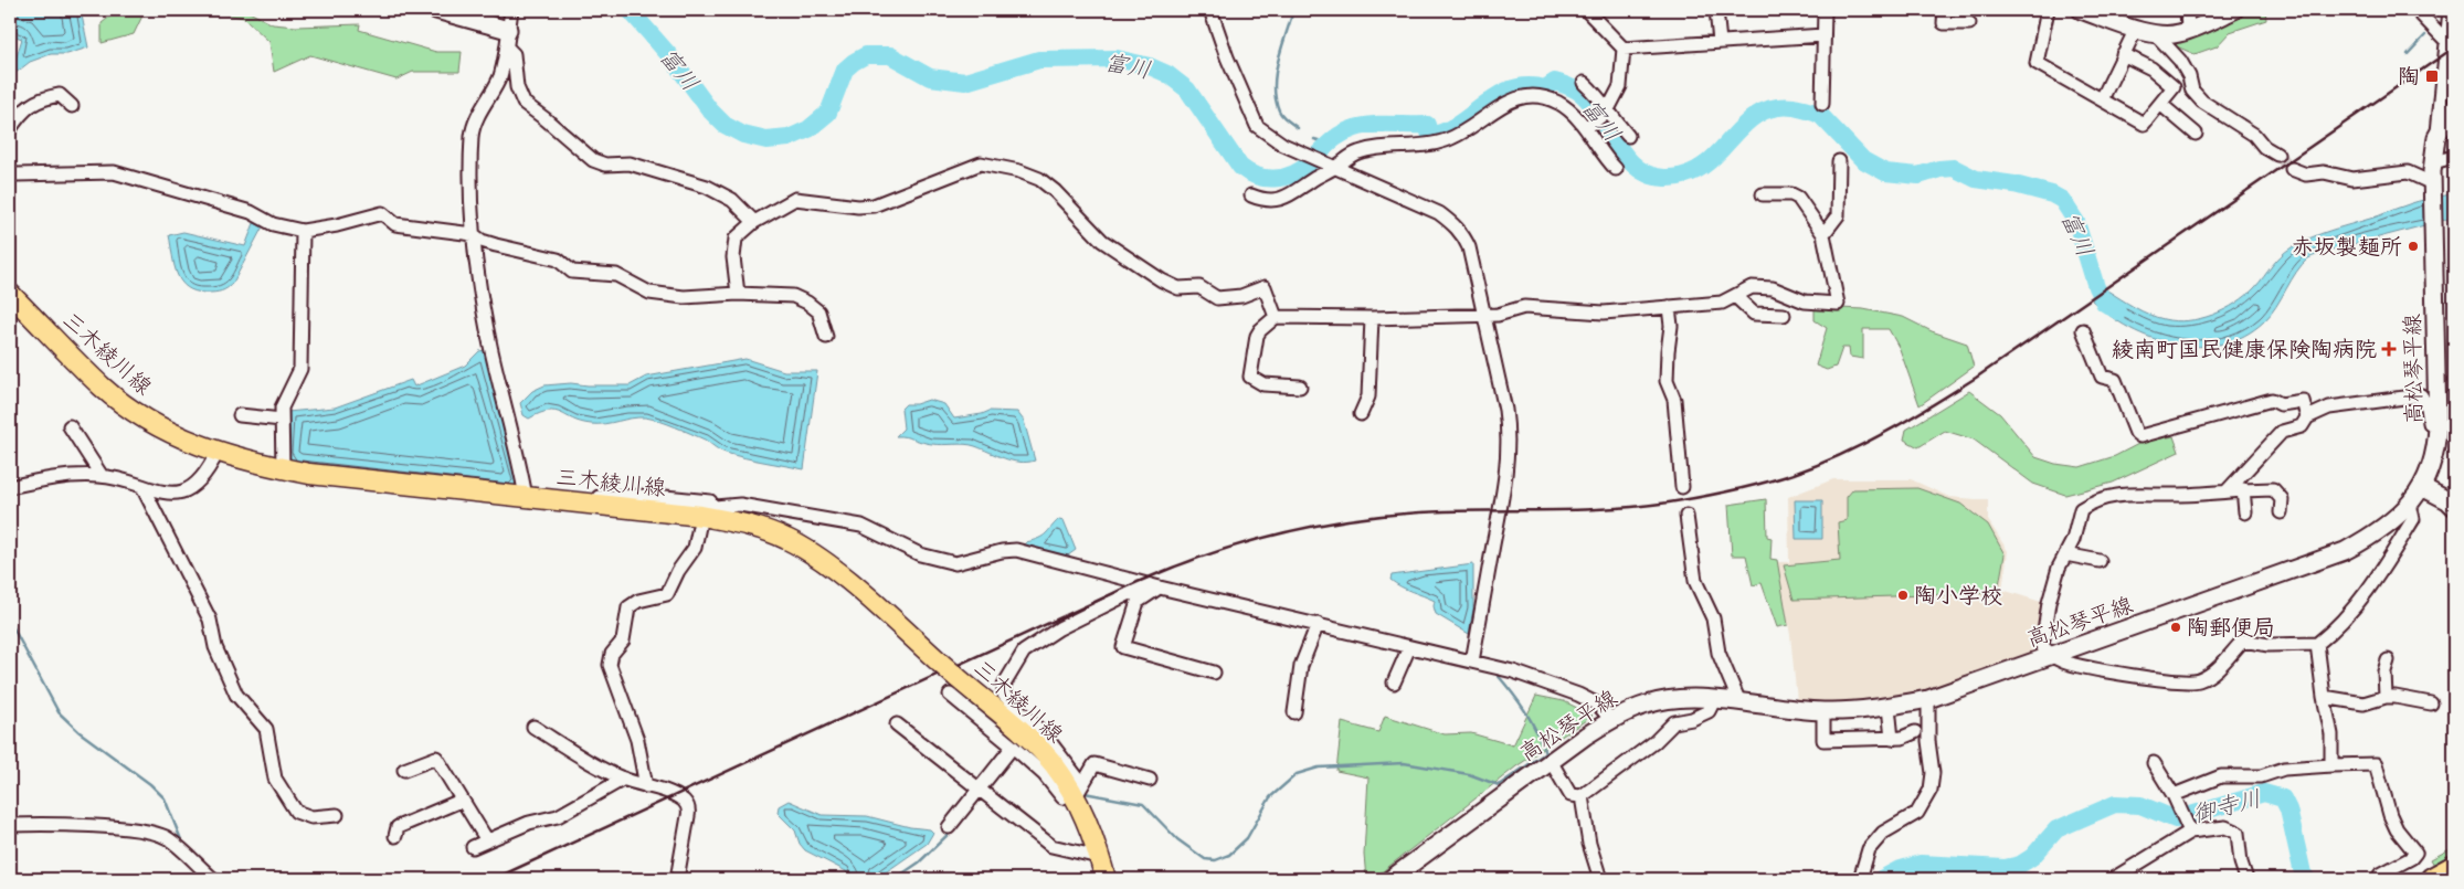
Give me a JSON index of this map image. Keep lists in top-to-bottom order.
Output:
{
  "streets": {
    "main road": ["三木綾川線", "高松琴平線"]
  },
  "water": ["富川", "御寺川"],
  "places": {
    "transit": ["陶"],
    "other": ["赤坂製麺所", "陶小学校", "陶郵便局"],
    "health": ["綾南町国民健康保険陶病院"]
  }
}
